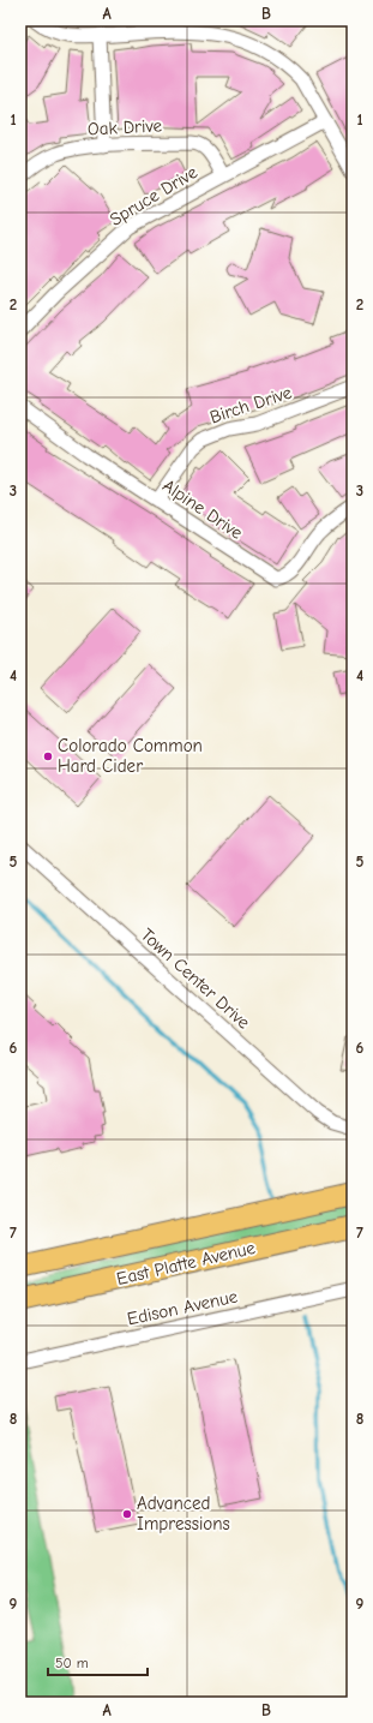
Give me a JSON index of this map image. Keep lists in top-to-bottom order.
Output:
{
  "streets": {
    "highway": ["East Platte Avenue"],
    "street": [
      "Oak Drive",
      "Spruce Drive",
      "Birch Drive",
      "Alpine Drive",
      "Town Center Drive",
      "Edison Avenue"
    ]
  },
  "crossings": [
    ["Oak Drive", "Spruce Drive"],
    ["Birch Drive", "Alpine Drive"]
  ],
  "places": ["Colorado Common Hard Cider", "Advanced Impressions"],
  "scale_bar": "50 m",
  "grid": {
    "columns": ["A", "B"],
    "rows": [
      "1",
      "2",
      "3",
      "4",
      "5",
      "6",
      "7",
      "8",
      "9"
    ]
  }
}
